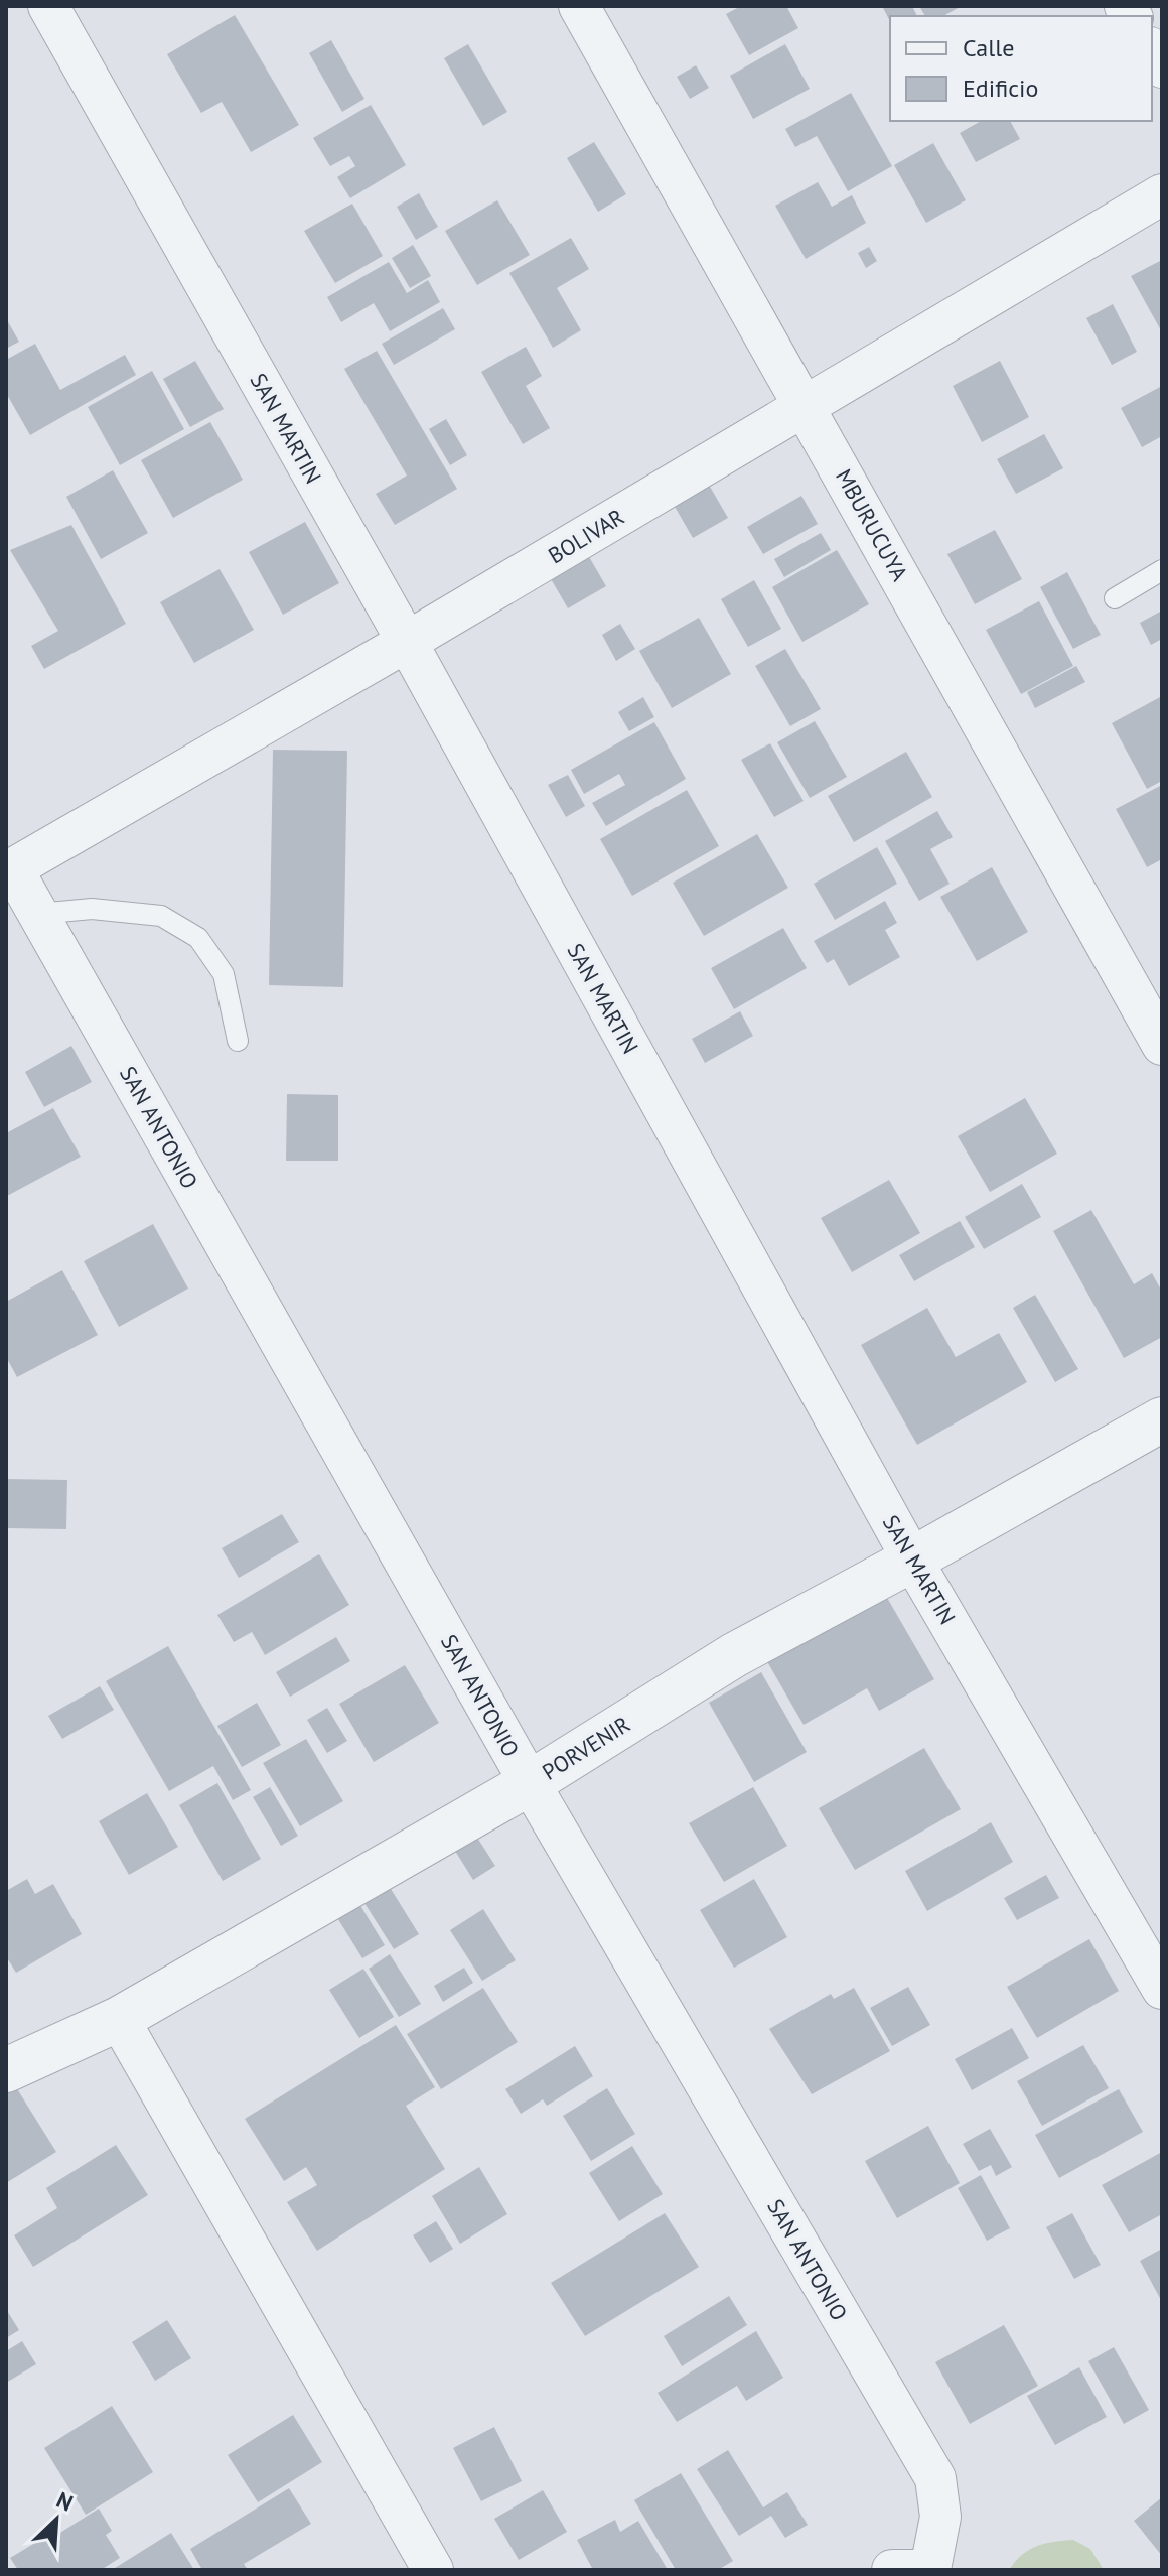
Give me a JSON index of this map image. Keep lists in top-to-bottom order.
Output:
{
  "streets": {
    "street": [
      "SAN MARTIN",
      "MBURUCUYA",
      "BOLIVAR",
      "SAN ANTONIO",
      "PORVENIR"
    ]
  },
  "crossings": [
    ["SAN MARTIN", "BOLIVAR"],
    ["SAN MARTIN", "PORVENIR"],
    ["MBURUCUYA", "BOLIVAR"],
    ["BOLIVAR", "SAN ANTONIO"],
    ["SAN ANTONIO", "PORVENIR"]
  ],
  "legend": ["Calle", "Edificio"],
  "north": "top right"
}
